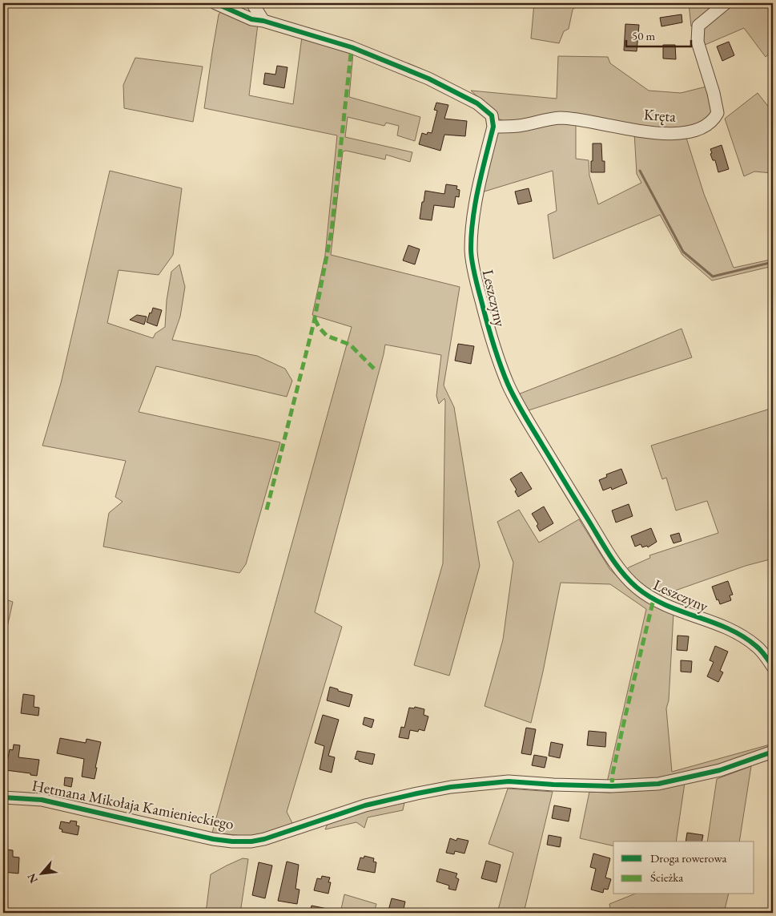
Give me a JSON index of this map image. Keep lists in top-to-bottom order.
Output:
{
  "streets": {
    "street": ["Kręta", "Leszczyny", "Hetmana Mikołaja Kamienieckiego"]
  },
  "crossings": [
    ["Kręta", "Leszczyny"]
  ],
  "legend": ["Droga rowerowa", "Ścieżka"],
  "scale_bar": "50 m",
  "north": "bottom left"
}
